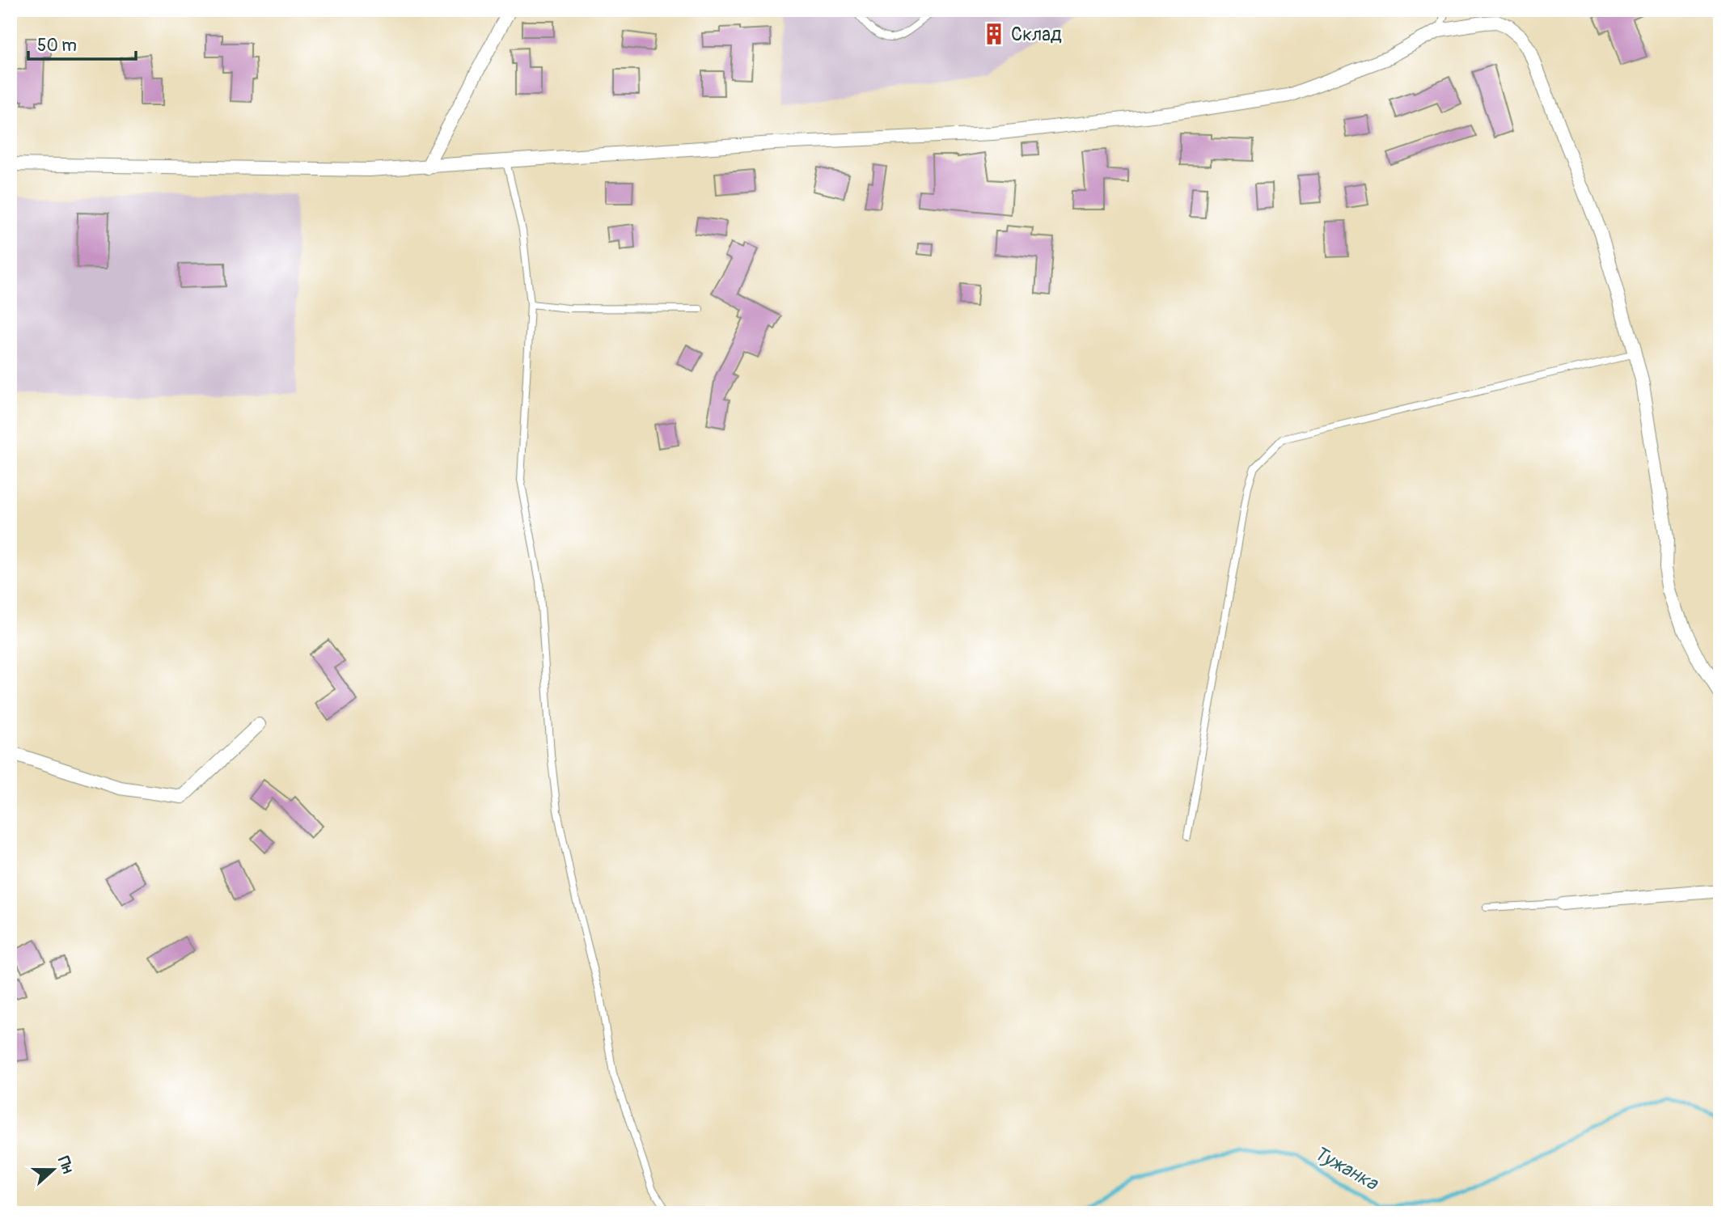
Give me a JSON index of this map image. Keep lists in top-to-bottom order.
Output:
{
  "water": ["Тужанка"],
  "places": {
    "building": ["Склад"]
  },
  "scale_bar": "50 m",
  "north": "right"
}
